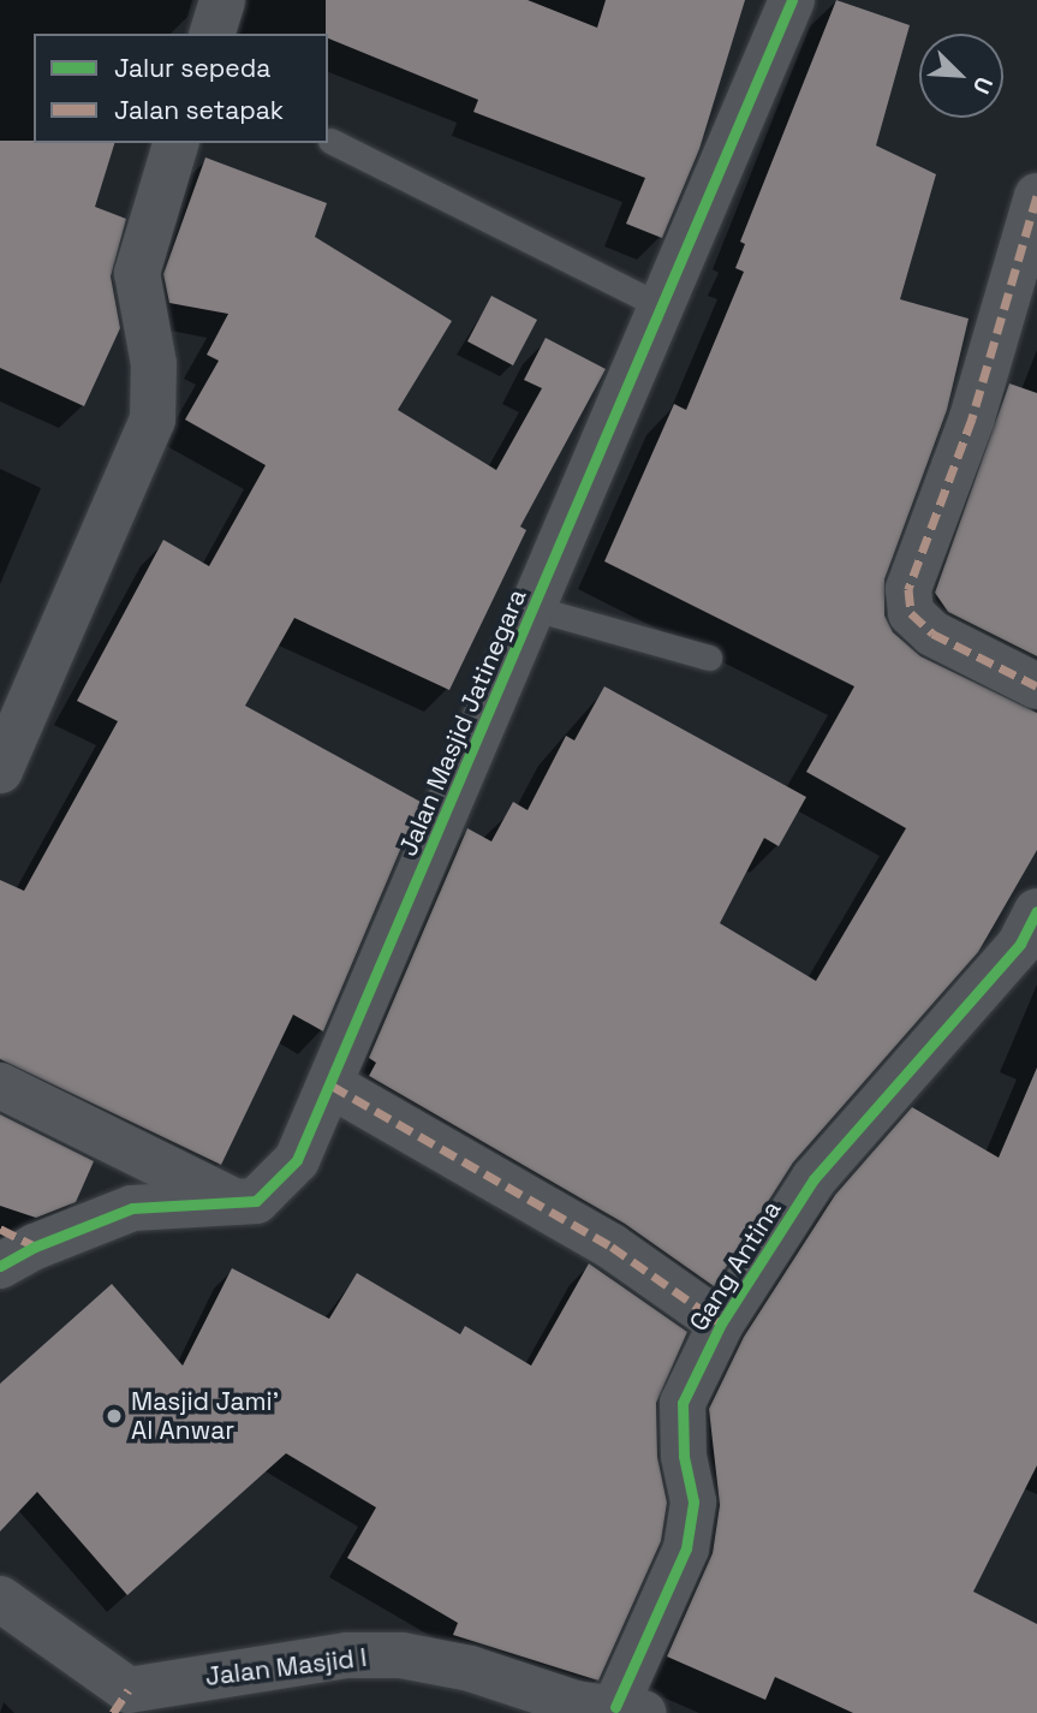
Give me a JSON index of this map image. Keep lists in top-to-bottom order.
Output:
{
  "streets": {
    "street": ["Jalan Masjid Jatinegara", "Gang Antina", "Jalan Masjid I"]
  },
  "crossings": [
    ["Gang Antina", "Jalan Masjid I"]
  ],
  "places": ["Masjid Jami' Al Anwar"],
  "legend": ["Jalur sepeda", "Jalan setapak"],
  "north": "bottom right"
}
